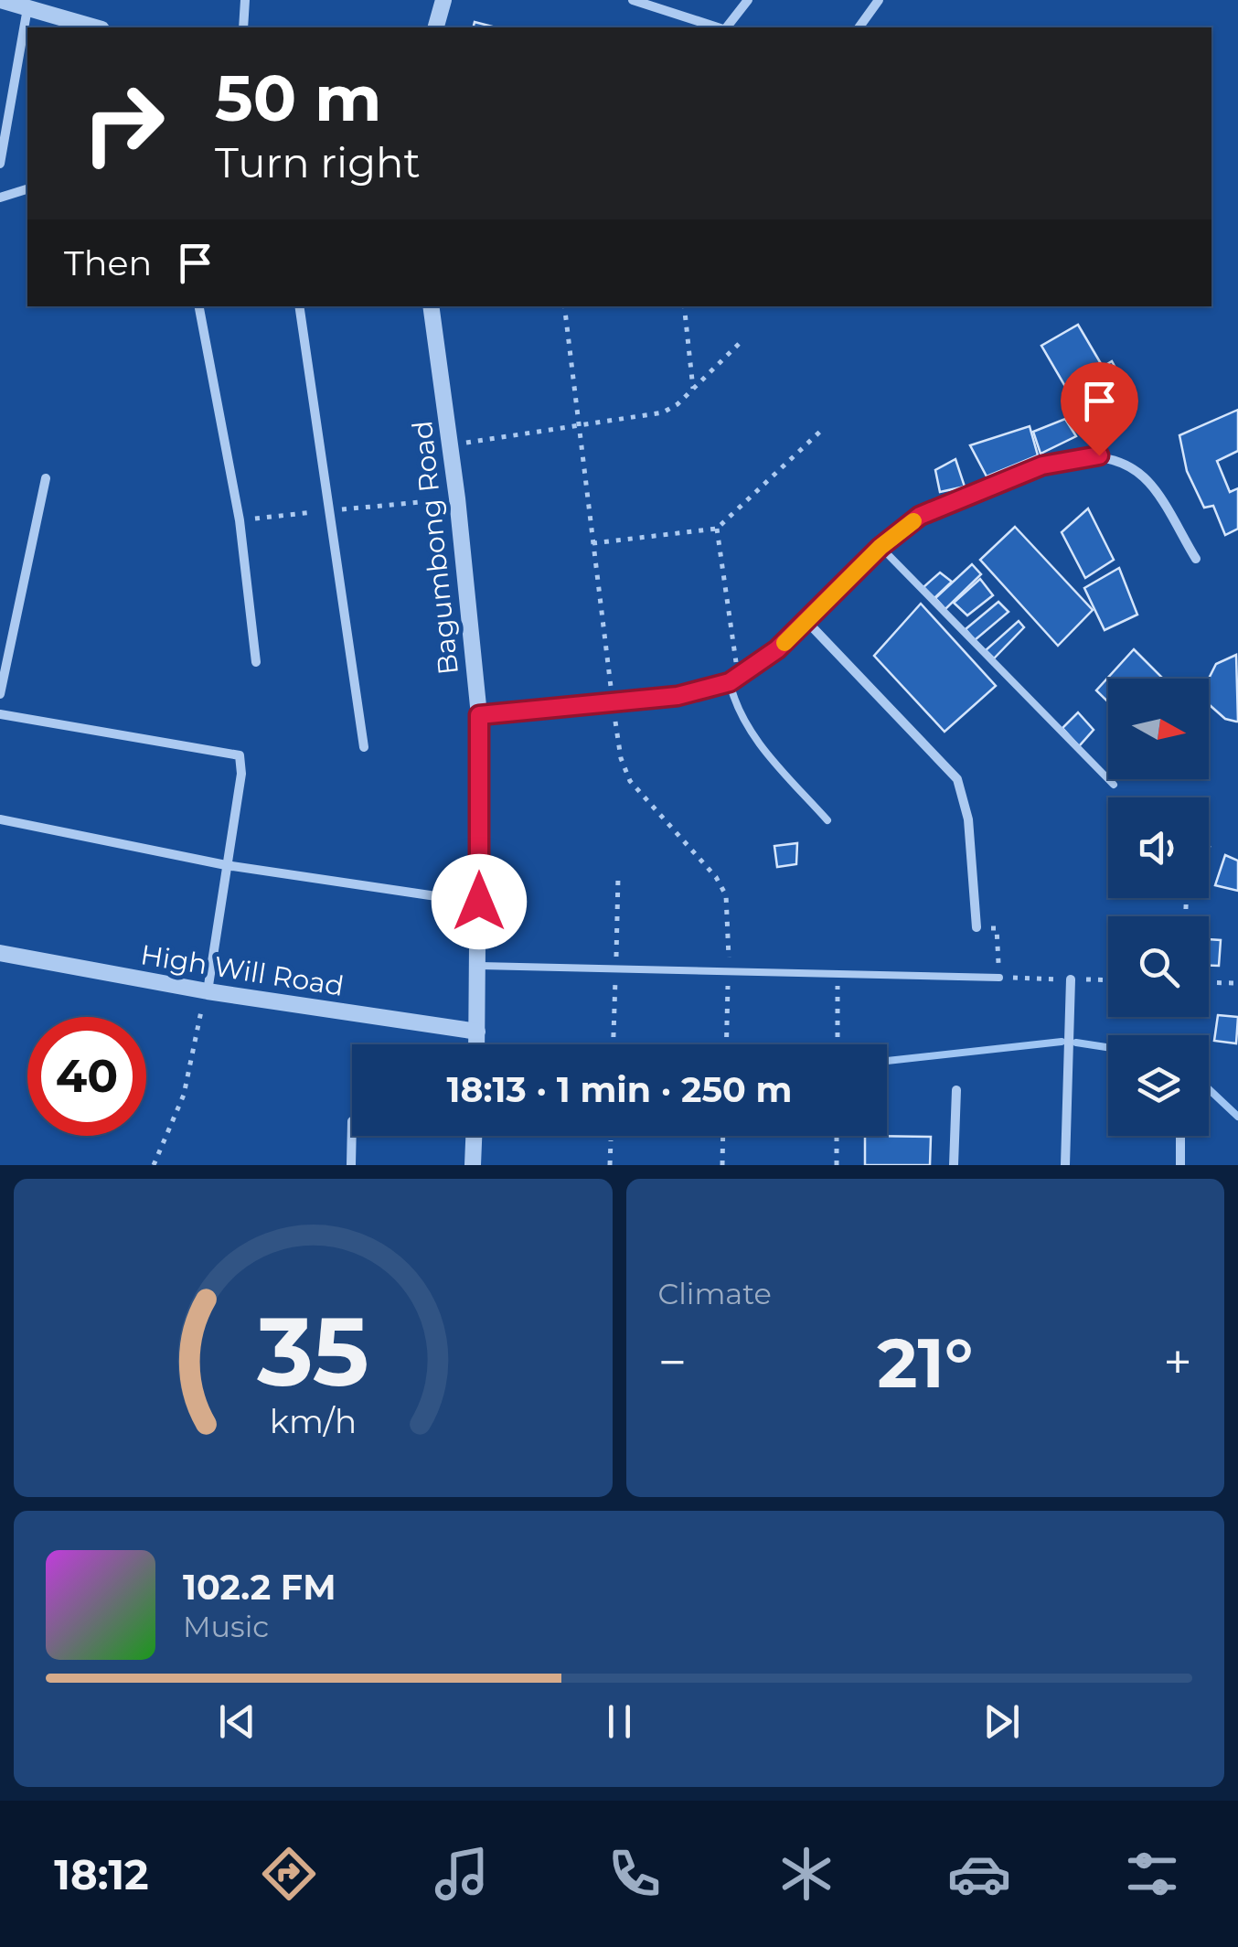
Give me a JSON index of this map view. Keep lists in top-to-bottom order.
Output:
{
  "streets": {
    "street": ["Bagumbong Road", "High Will Road"]
  },
  "crossings": [
    ["Bagumbong Road", "High Will Road"]
  ],
  "north": "right",
  "page": {
    "turn": ["50 m", "Turn right"],
    "then": "Then",
    "limit": "40",
    "trip": "18:13 · 1 min · 250 m",
    "tile": "Climate",
    "heat": ["−", "21°", "+"],
    "song": ["102.2 FM", "Music"],
    "tabs": "18:12",
    "gauge": ["35", "km/h"]
  }
}
